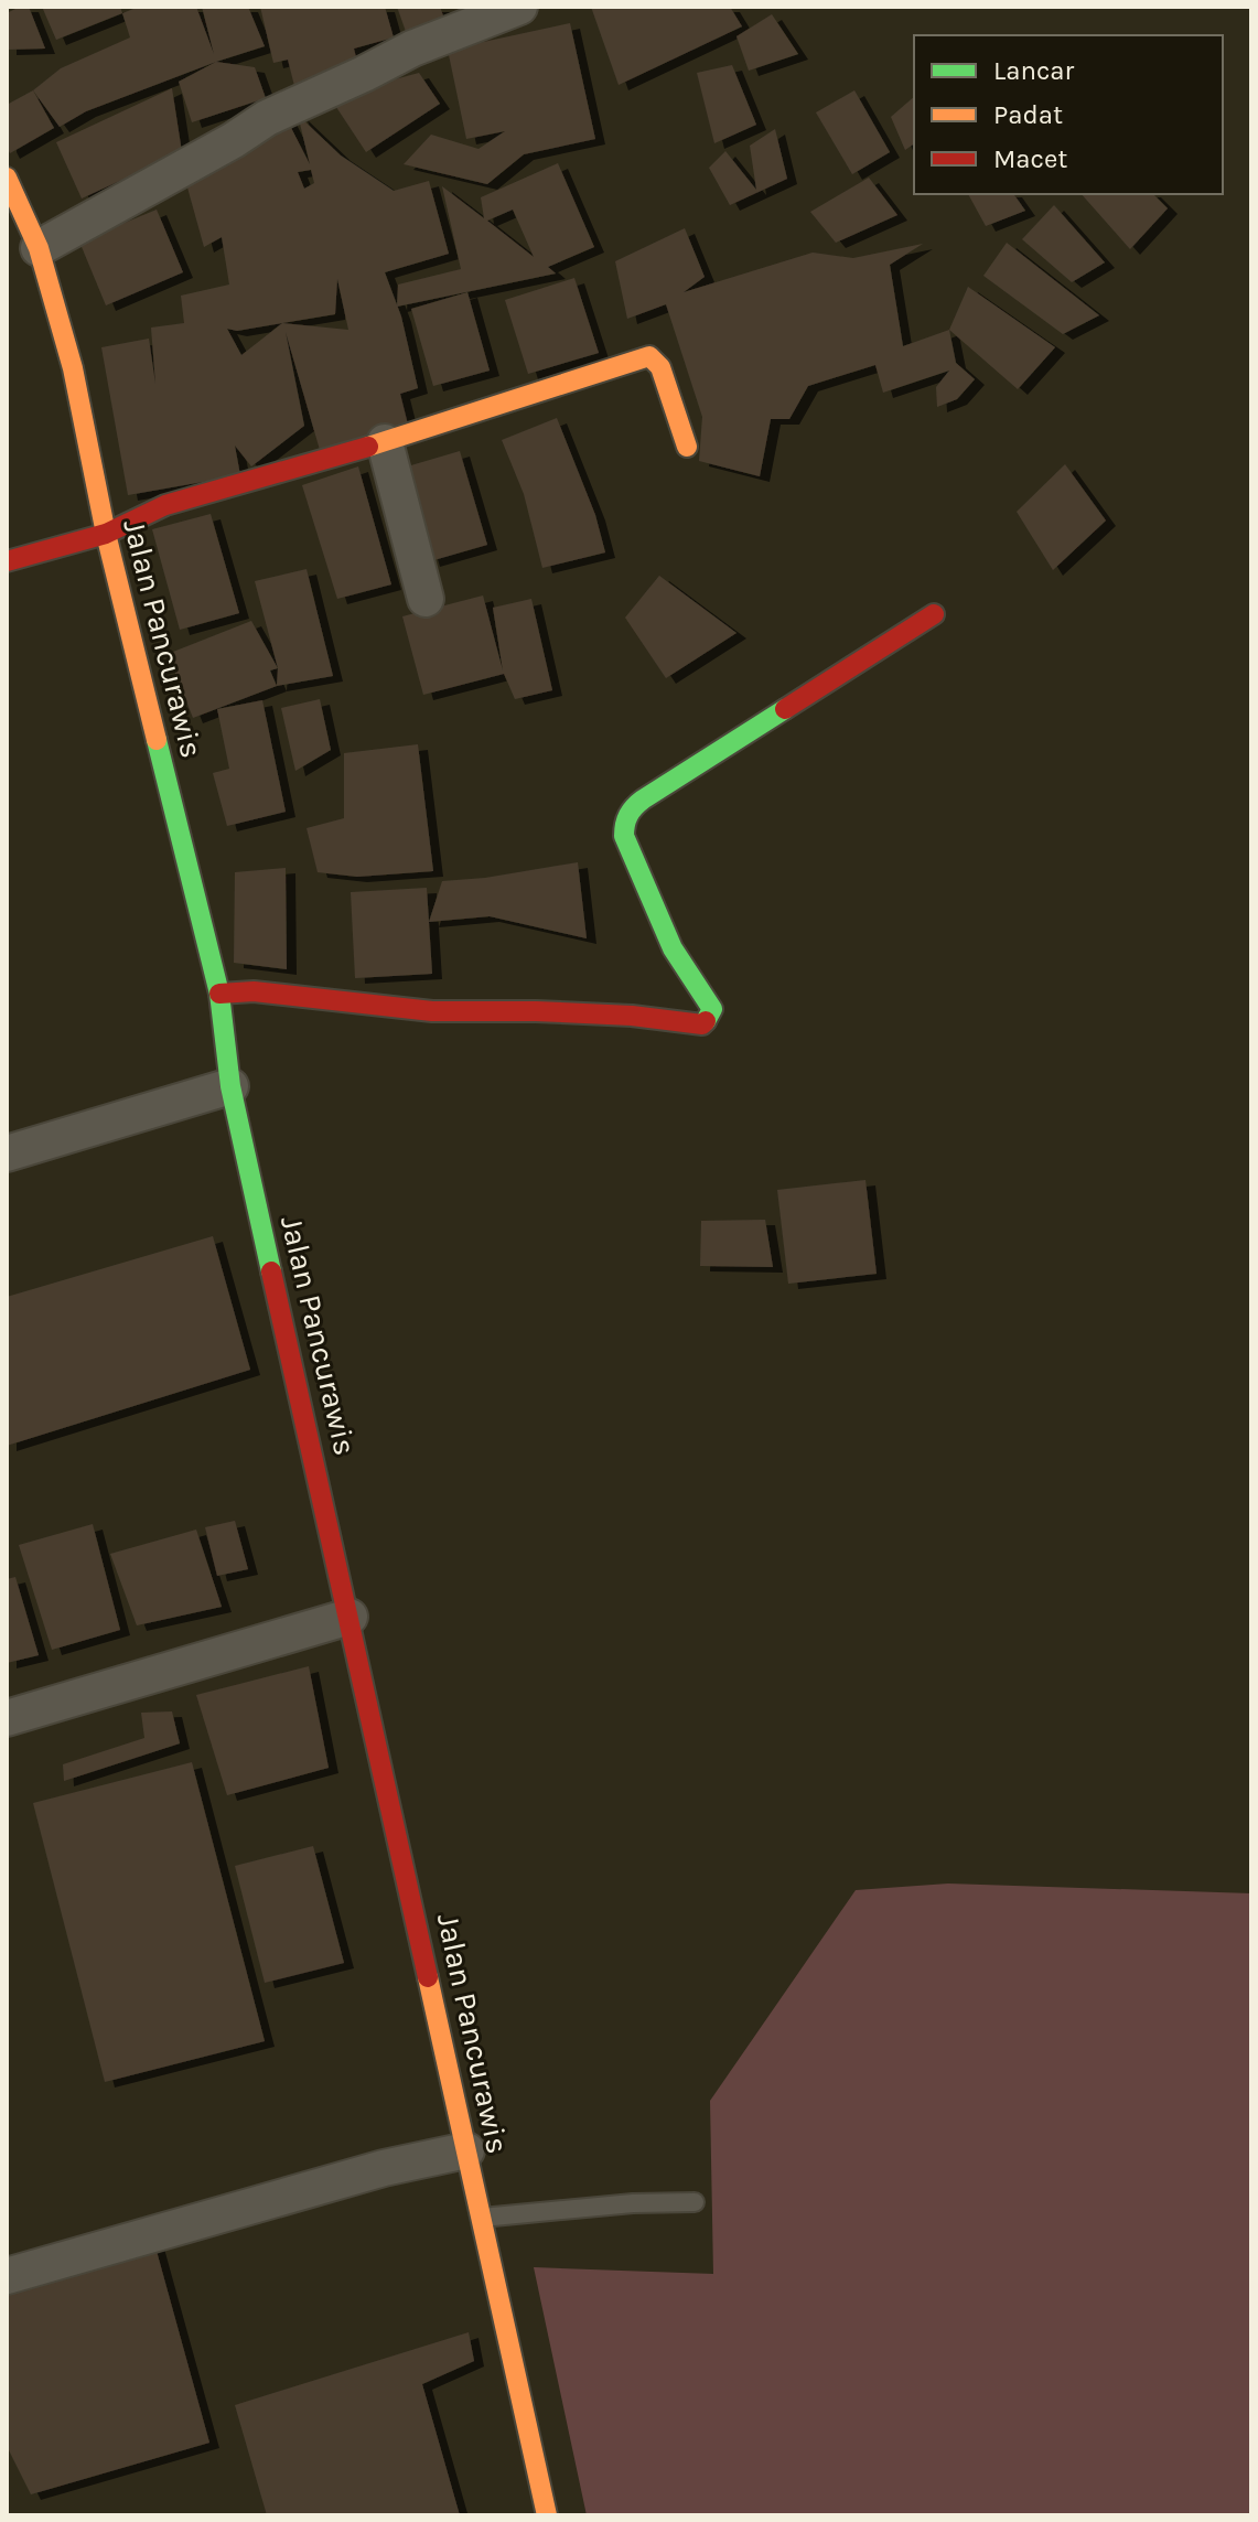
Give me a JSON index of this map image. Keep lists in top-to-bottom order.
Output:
{
  "streets": {
    "street": ["Jalan Pancurawis"]
  },
  "legend": ["Lancar", "Padat", "Macet"]
}
